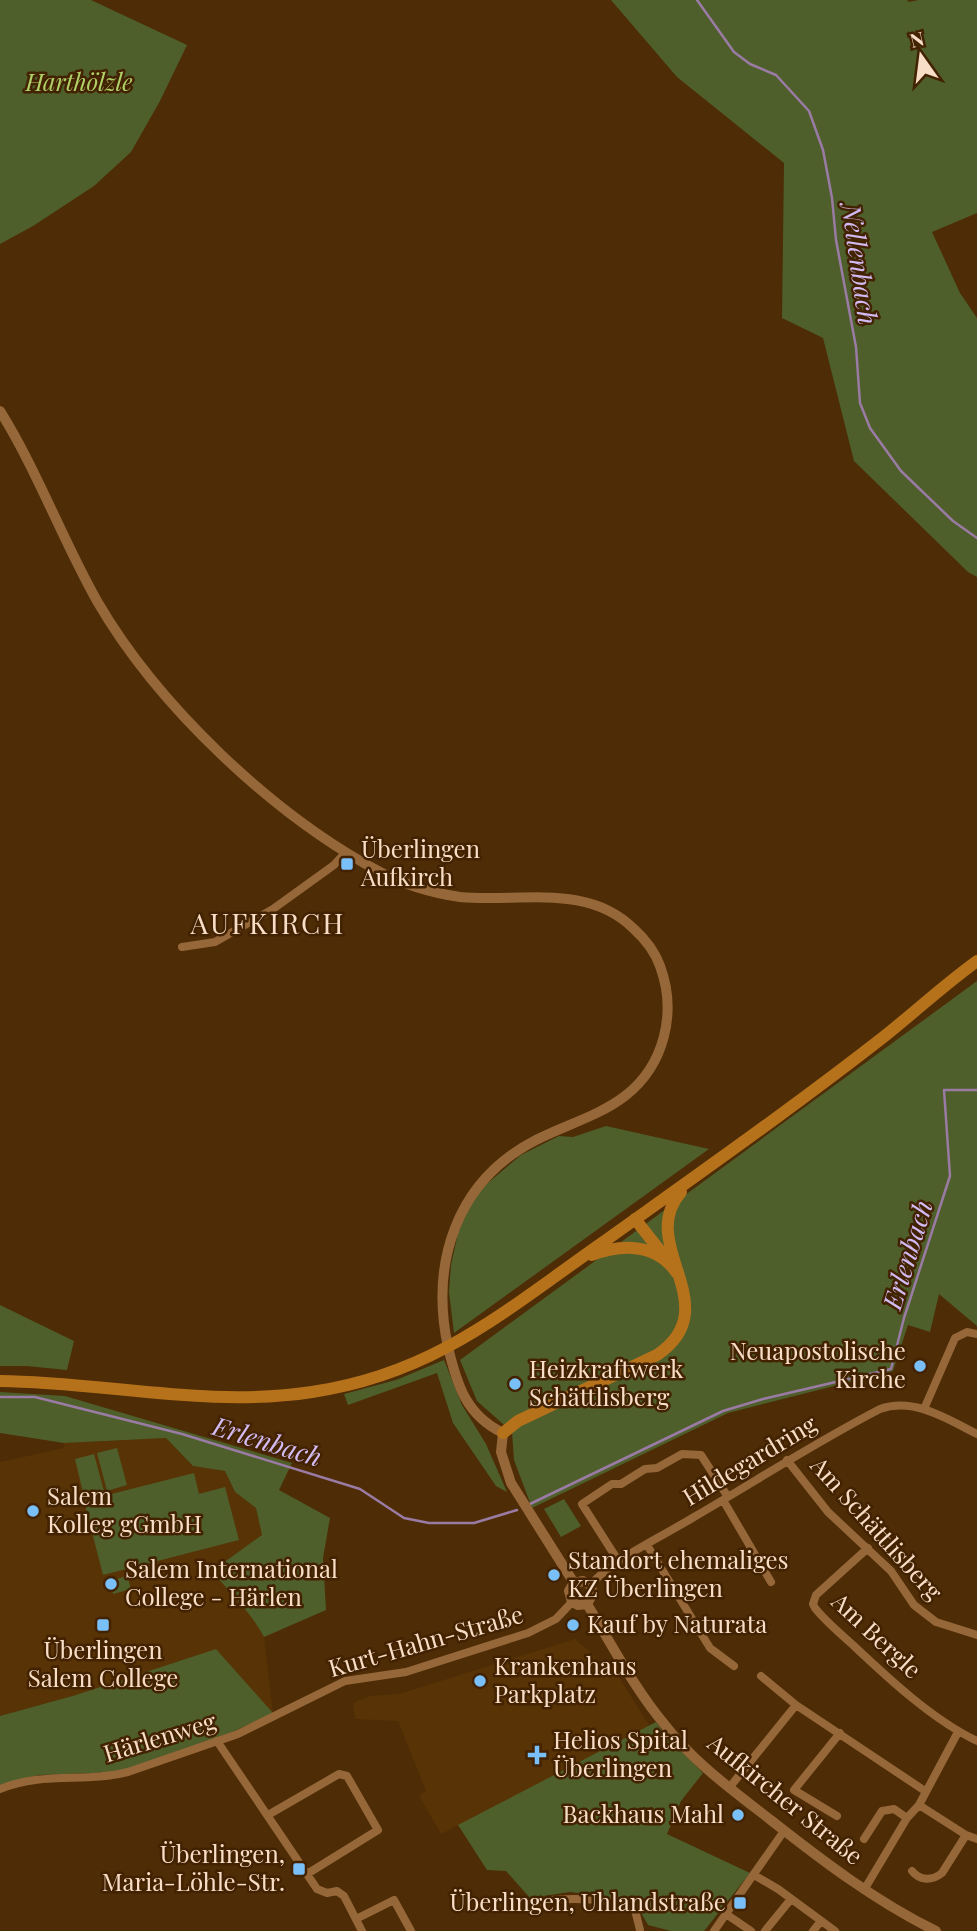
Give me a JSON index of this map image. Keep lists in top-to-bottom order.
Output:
{
  "streets": {
    "street": [
      "Hildegardring",
      "Am Schättlisberg",
      "Am Bergle",
      "Kurt-Hahn-Straße",
      "Härlenweg",
      "Aufkircher Straße"
    ]
  },
  "crossings": [
    ["Hildegardring", "Am Schättlisberg"],
    ["Hildegardring", "Kurt-Hahn-Straße"],
    ["Hildegardring", "Aufkircher Straße"],
    ["Am Schättlisberg", "Am Bergle"],
    ["Kurt-Hahn-Straße", "Härlenweg"],
    ["Kurt-Hahn-Straße", "Aufkircher Straße"]
  ],
  "districts": ["AUFKIRCH"],
  "water": ["Nellenbach", "Erlenbach"],
  "parks": ["Harthölzle"],
  "places": {
    "transit": [
      "Überlingen Aufkirch",
      "Überlingen Salem College",
      "Überlingen, Maria-Löhle-Str.",
      "Überlingen, Uhlandstraße"
    ],
    "other": [
      "Neuapostolische Kirche",
      "Heizkraftwerk Schättlisberg",
      "Salem Kolleg gGmbH",
      "Standort ehemaliges KZ Überlingen",
      "Salem International College - Härlen",
      "Kauf by Naturata",
      "Krankenhaus Parkplatz",
      "Backhaus Mahl"
    ],
    "health": ["Helios Spital Überlingen"]
  },
  "north": "top"
}
